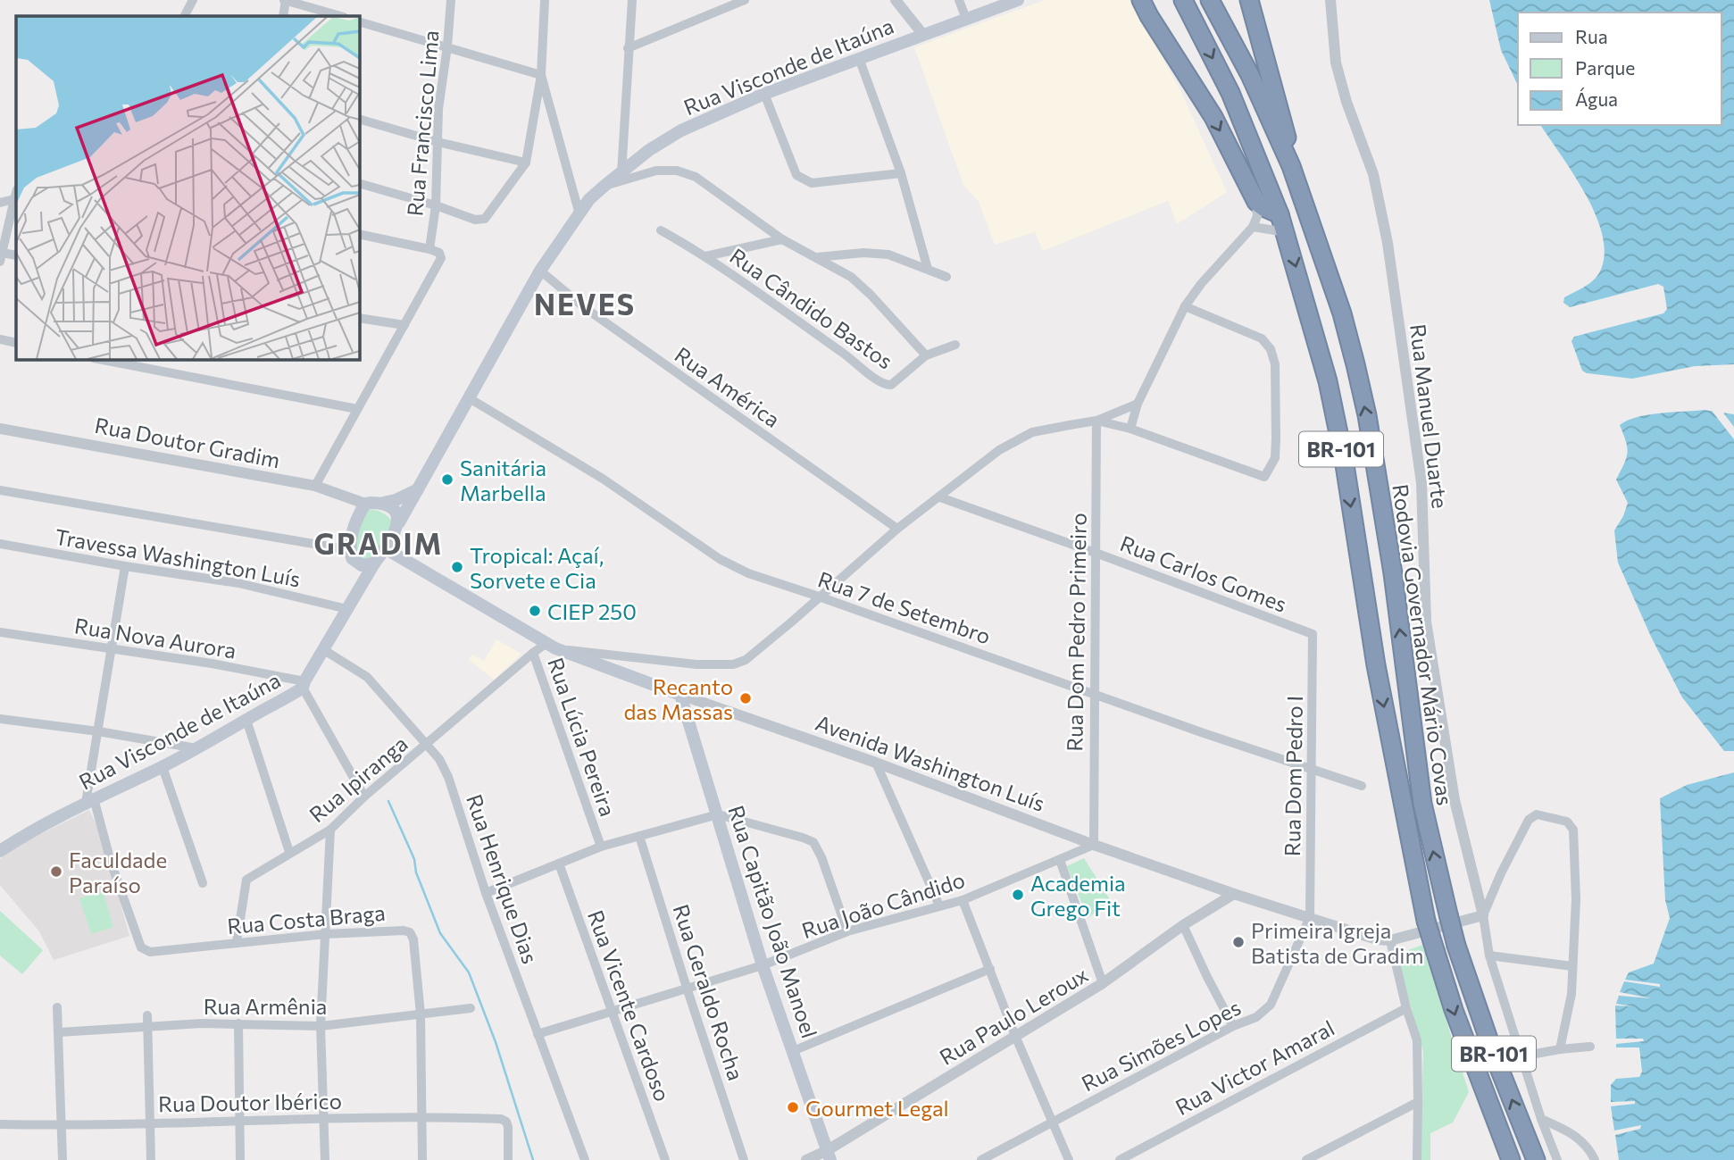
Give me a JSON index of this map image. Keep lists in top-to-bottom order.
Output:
{
  "streets": {
    "highway": ["BR-101", "Rodovia Governador Mário Covas"],
    "main road": ["Rua Visconde de Itaúna", "Avenida Washington Luís", "Rua Capitão João Manoel"],
    "street": [
      "Rua Francisco Lima",
      "Rua Cândido Bastos",
      "Rua América",
      "Rua Manuel Duarte",
      "Rua Doutor Gradim",
      "Travessa Washington Luís",
      "Rua Carlos Gomes",
      "Rua 7 de Setembro",
      "Rua Dom Pedro Primeiro",
      "Rua Nova Aurora",
      "Rua Lúcia Pereira",
      "Rua Dom Pedro I",
      "Rua Ipiranga",
      "Rua Henrique Dias",
      "Rua João Cândido",
      "Rua Costa Braga",
      "Rua Geraldo Rocha",
      "Rua Armênia",
      "Rua Vicente Cardoso",
      "Rua Paulo Leroux",
      "Rua Simões Lopes",
      "Rua Victor Amaral",
      "Rua Doutor Ibérico"
    ]
  },
  "crossings": [
    ["Rua Visconde de Itaúna", "Rua Cândido Bastos"],
    ["Rua Visconde de Itaúna", "Rua América"],
    ["Rua Visconde de Itaúna", "Travessa Washington Luís"],
    ["Rua Visconde de Itaúna", "Rua 7 de Setembro"],
    ["Rua Visconde de Itaúna", "Rua Nova Aurora"],
    ["Rua Visconde de Itaúna", "Avenida Washington Luís"],
    ["Rua Visconde de Itaúna", "Rua Henrique Dias"],
    ["Rua Visconde de Itaúna", "Rua Costa Braga"],
    ["Rua Manuel Duarte", "Avenida Washington Luís"],
    ["Rua Carlos Gomes", "Rua Dom Pedro Primeiro"],
    ["Rua Carlos Gomes", "Rua Dom Pedro I"],
    ["Rua 7 de Setembro", "Rua Dom Pedro Primeiro"],
    ["Rua 7 de Setembro", "Rua Dom Pedro I"],
    ["Rua Dom Pedro Primeiro", "Avenida Washington Luís"],
    ["Rua Dom Pedro Primeiro", "Rua João Cândido"],
    ["Rua Lúcia Pereira", "Avenida Washington Luís"],
    ["Rua Lúcia Pereira", "Rua Ipiranga"],
    ["Avenida Washington Luís", "Rua Dom Pedro I"],
    ["Avenida Washington Luís", "Rua João Cândido"],
    ["Avenida Washington Luís", "Rua Capitão João Manoel"],
    ["Avenida Washington Luís", "Rua Paulo Leroux"],
    ["Avenida Washington Luís", "Rua Simões Lopes"],
    ["Rua Dom Pedro I", "Rua Simões Lopes"],
    ["Rua Ipiranga", "Rua Henrique Dias"],
    ["Rua Ipiranga", "Rua Costa Braga"],
    ["Rua Henrique Dias", "Rua João Cândido"],
    ["Rua João Cândido", "Rua Capitão João Manoel"],
    ["Rua João Cândido", "Rua Geraldo Rocha"],
    ["Rua João Cândido", "Rua Vicente Cardoso"],
    ["Rua Costa Braga", "Rua Armênia"],
    ["Rua Capitão João Manoel", "Rua Paulo Leroux"]
  ],
  "districts": ["NEVES", "GRADIM"],
  "places": [
    "Sanitária Marbella",
    "Tropical: Açaí, Sorvete e Cia",
    "CIEP 250",
    "Recanto das Massas",
    "Faculdade Paraíso",
    "Academia Grego Fit",
    "Primeira Igreja Batista de Gradim",
    "Gourmet Legal"
  ],
  "legend": ["Rua", "Parque", "Água"]
}
